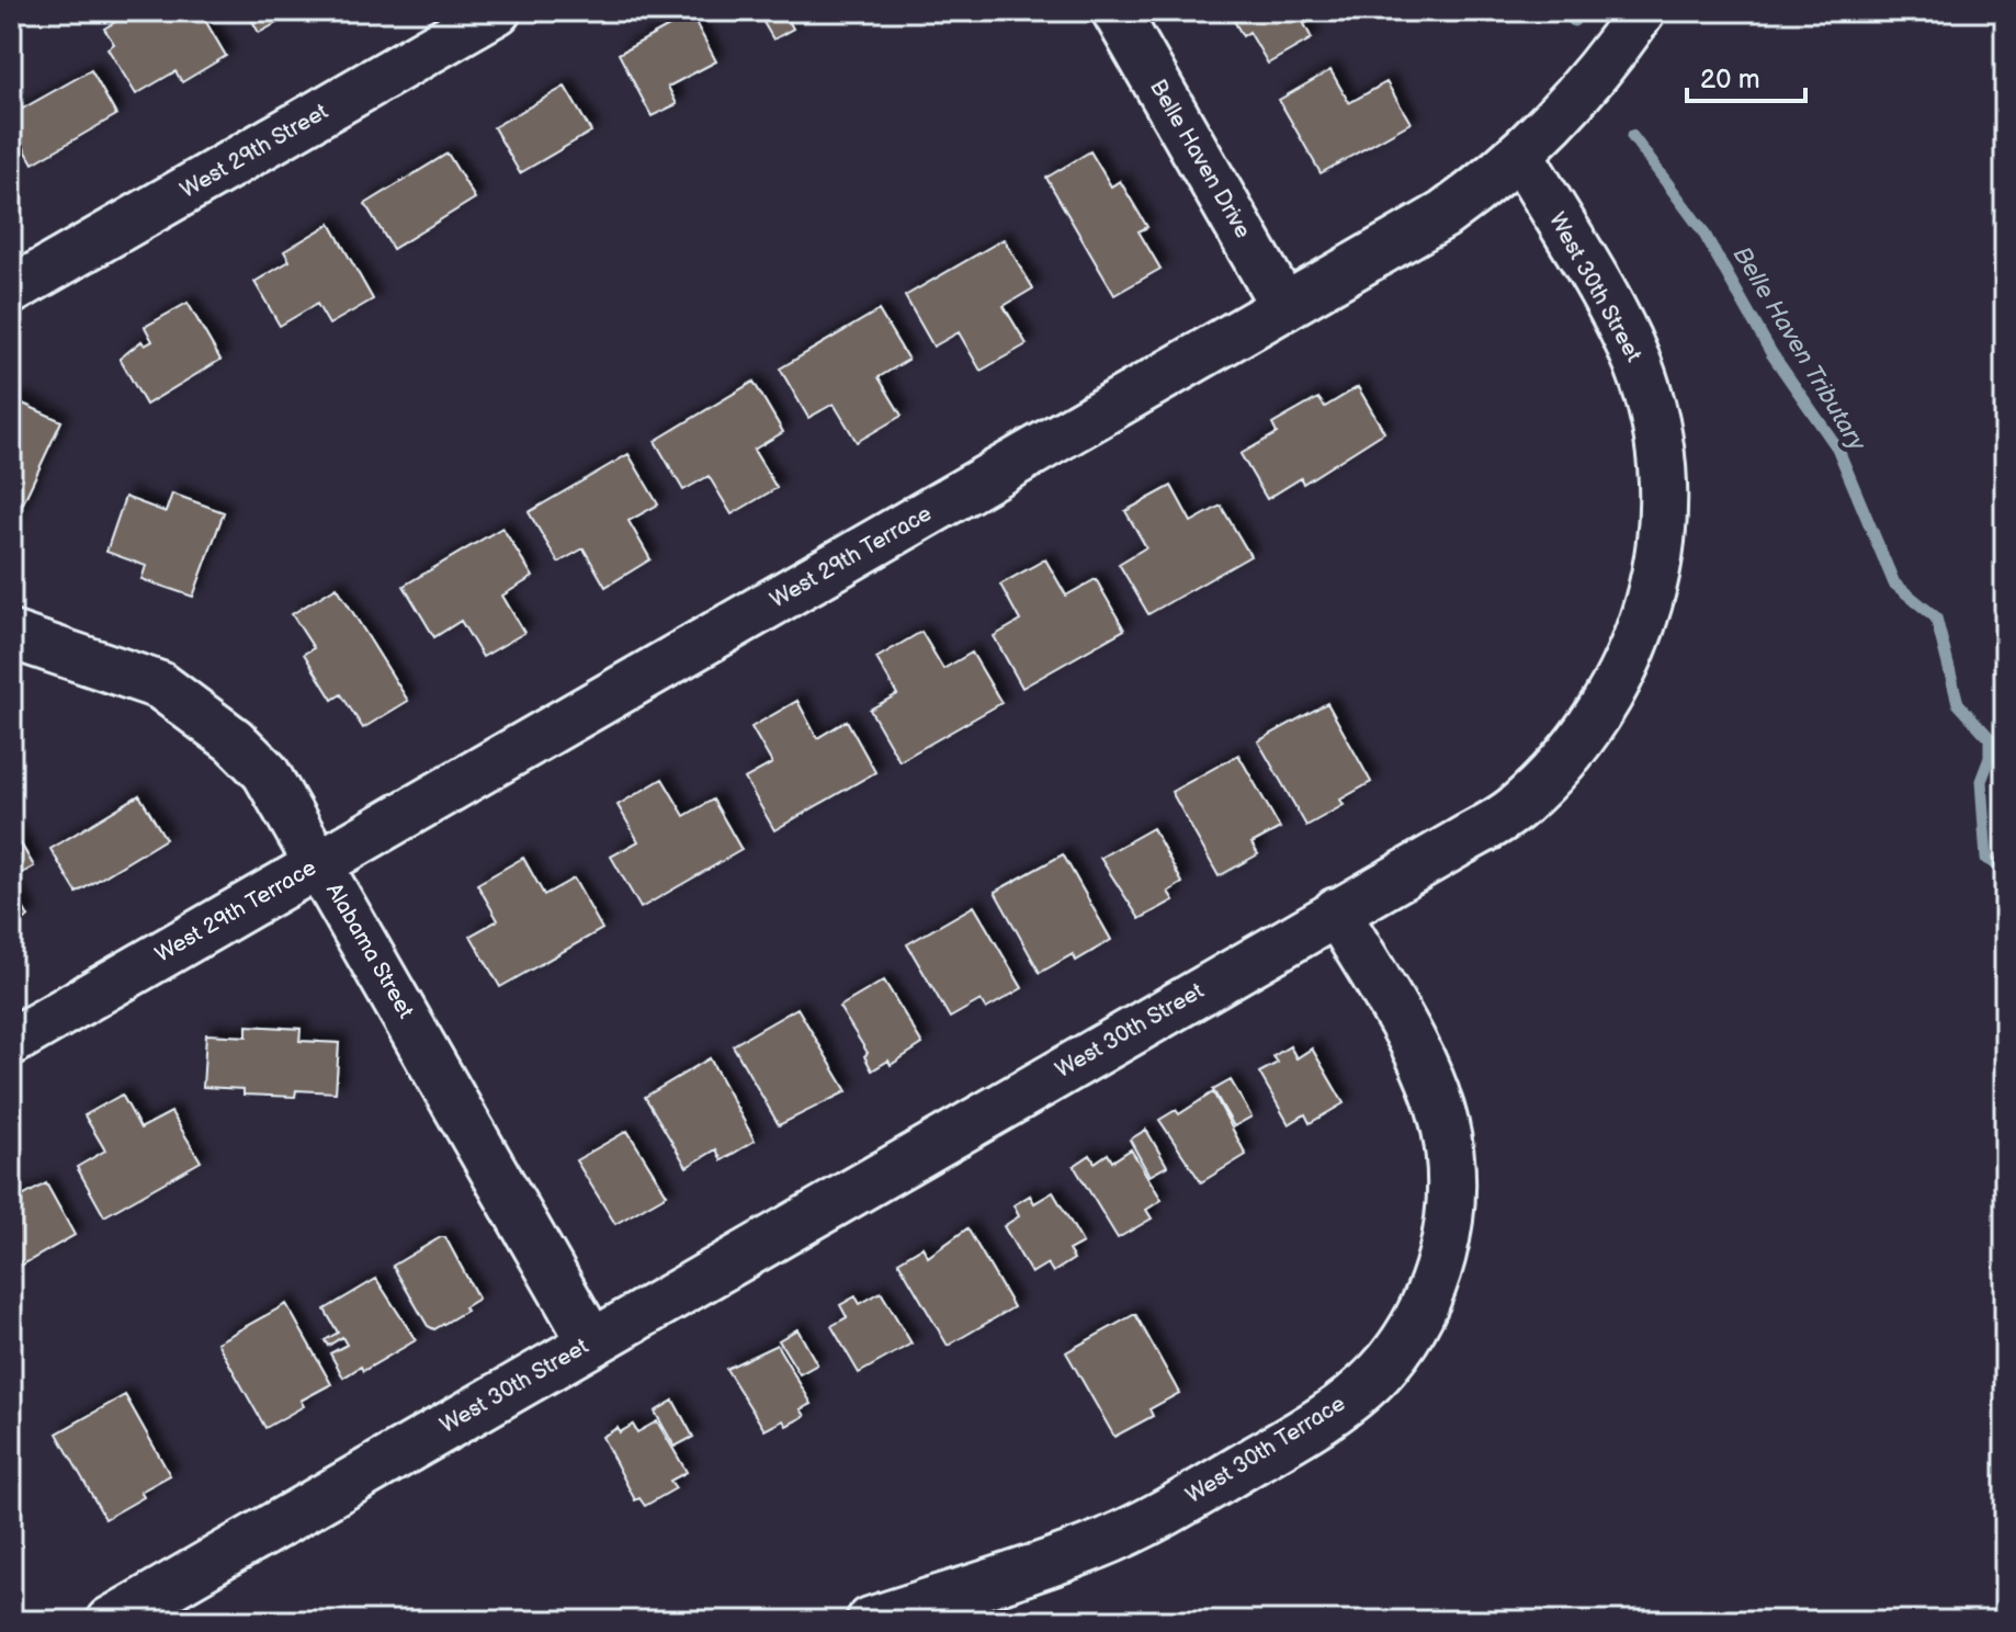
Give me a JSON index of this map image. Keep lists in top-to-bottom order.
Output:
{
  "streets": {
    "street": [
      "West 29th Street",
      "Belle Haven Drive",
      "West 30th Street",
      "West 29th Terrace",
      "Alabama Street",
      "West 30th Terrace"
    ]
  },
  "crossings": [
    ["Belle Haven Drive", "West 29th Terrace"],
    ["West 30th Street", "West 29th Terrace"],
    ["West 30th Street", "Alabama Street"],
    ["West 30th Street", "West 30th Terrace"],
    ["West 29th Terrace", "Alabama Street"]
  ],
  "water": ["Belle Haven Tributary"],
  "scale_bar": "20 m"
}
